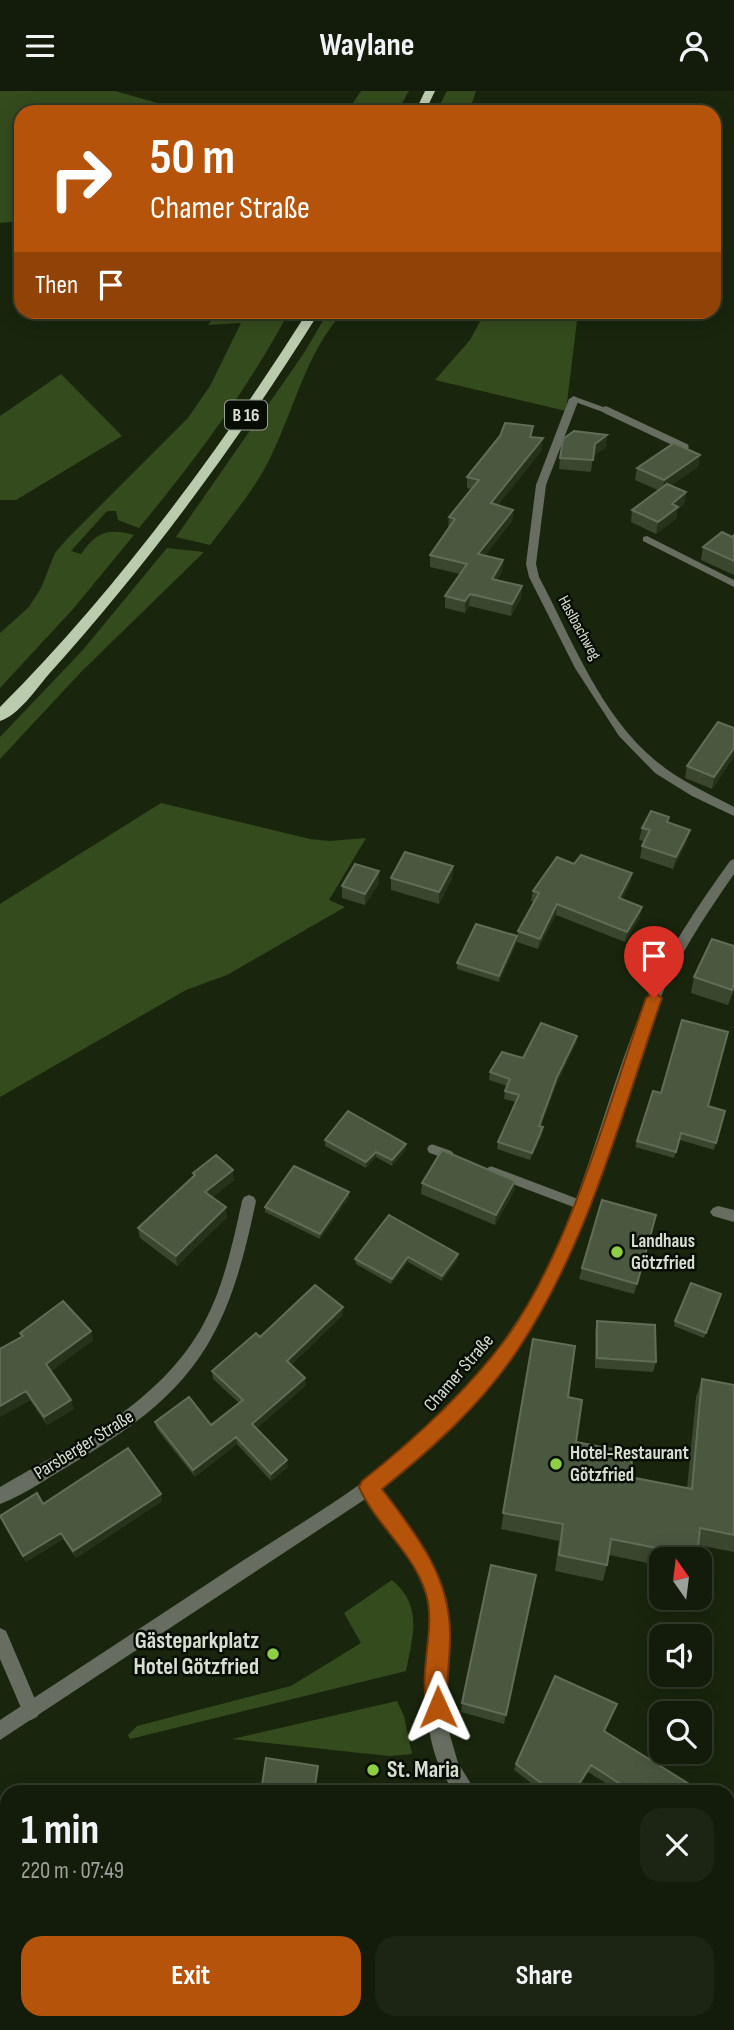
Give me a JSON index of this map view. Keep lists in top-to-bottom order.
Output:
{
  "streets": {
    "highway": ["B 16"],
    "street": ["Haslbachweg", "Chamer Straße", "Parsberger Straße"]
  },
  "places": [
    "Landhaus Götzfried",
    "Hotel-Restaurant Götzfried",
    "Gästeparkplatz Hotel Götzfried",
    "St. Maria"
  ],
  "north": "top",
  "page": {
    "header": "Waylane",
    "turn": ["50 m", "Chamer Straße"],
    "then": "Then",
    "heading": ["1 min", "220 m · 07:49"],
    "buttons": ["Exit", "Share"]
  }
}
